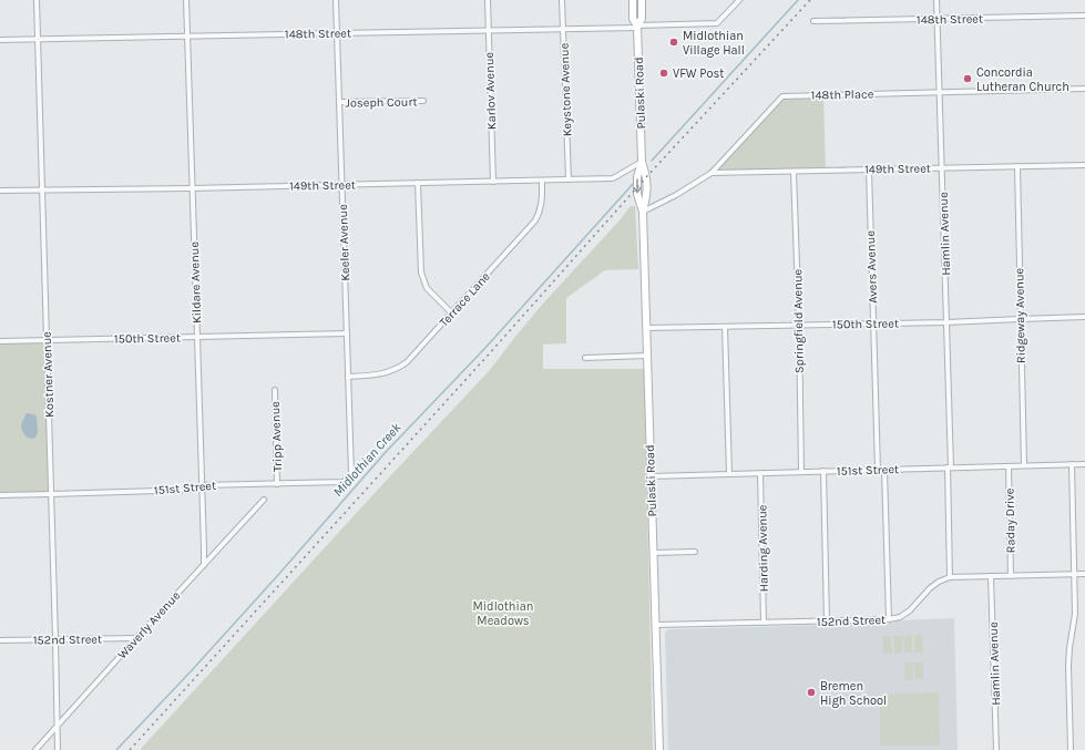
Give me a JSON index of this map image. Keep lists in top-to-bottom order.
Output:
{
  "streets": {
    "main road": ["Pulaski Road"],
    "street": [
      "148th Street",
      "Keystone Avenue",
      "Karlov Avenue",
      "148th Place",
      "Joseph Court",
      "149th Street",
      "Hamlin Avenue",
      "Keeler Avenue",
      "Avers Avenue",
      "Kildare Avenue",
      "Terrace Lane",
      "Ridgeway Avenue",
      "Springfield Avenue",
      "150th Street",
      "Kostner Avenue",
      "Tripp Avenue",
      "151st Street",
      "Raday Drive",
      "Harding Avenue",
      "152nd Street",
      "Waverly Avenue"
    ]
  },
  "crossings": [
    ["148th Street", "Keystone Avenue"],
    ["148th Street", "Karlov Avenue"],
    ["148th Street", "Pulaski Road"],
    ["148th Street", "Hamlin Avenue"],
    ["148th Street", "Keeler Avenue"],
    ["148th Street", "Kildare Avenue"],
    ["148th Street", "Kostner Avenue"],
    ["Keystone Avenue", "149th Street"],
    ["Karlov Avenue", "149th Street"],
    ["Pulaski Road", "148th Place"],
    ["Pulaski Road", "149th Street"],
    ["Pulaski Road", "150th Street"],
    ["Pulaski Road", "151st Street"],
    ["Pulaski Road", "152nd Street"],
    ["148th Place", "149th Street"],
    ["148th Place", "Hamlin Avenue"],
    ["Joseph Court", "Keeler Avenue"],
    ["149th Street", "Hamlin Avenue"],
    ["149th Street", "Keeler Avenue"],
    ["149th Street", "Avers Avenue"],
    ["149th Street", "Kildare Avenue"],
    ["149th Street", "Terrace Lane"],
    ["149th Street", "Ridgeway Avenue"],
    ["149th Street", "Springfield Avenue"],
    ["149th Street", "Kostner Avenue"],
    ["Hamlin Avenue", "150th Street"],
    ["Hamlin Avenue", "151st Street"],
    ["Hamlin Avenue", "152nd Street"],
    ["Keeler Avenue", "Terrace Lane"],
    ["Keeler Avenue", "150th Street"],
    ["Keeler Avenue", "151st Street"],
    ["Avers Avenue", "150th Street"],
    ["Avers Avenue", "151st Street"],
    ["Kildare Avenue", "150th Street"],
    ["Kildare Avenue", "151st Street"],
    ["Kildare Avenue", "Waverly Avenue"],
    ["Ridgeway Avenue", "150th Street"],
    ["Ridgeway Avenue", "151st Street"],
    ["Springfield Avenue", "150th Street"],
    ["Springfield Avenue", "151st Street"],
    ["150th Street", "Kostner Avenue"],
    ["Kostner Avenue", "151st Street"],
    ["Kostner Avenue", "152nd Street"],
    ["Kostner Avenue", "Waverly Avenue"],
    ["Tripp Avenue", "151st Street"],
    ["151st Street", "Raday Drive"],
    ["151st Street", "Harding Avenue"],
    ["Raday Drive", "152nd Street"],
    ["Harding Avenue", "152nd Street"],
    ["152nd Street", "Waverly Avenue"]
  ],
  "water": ["Midlothian Creek"],
  "parks": ["Midlothian Meadows"],
  "places": [
    "Midlothian Village Hall",
    "VFW Post",
    "Concordia Lutheran Church",
    "Bremen High School"
  ]
}
